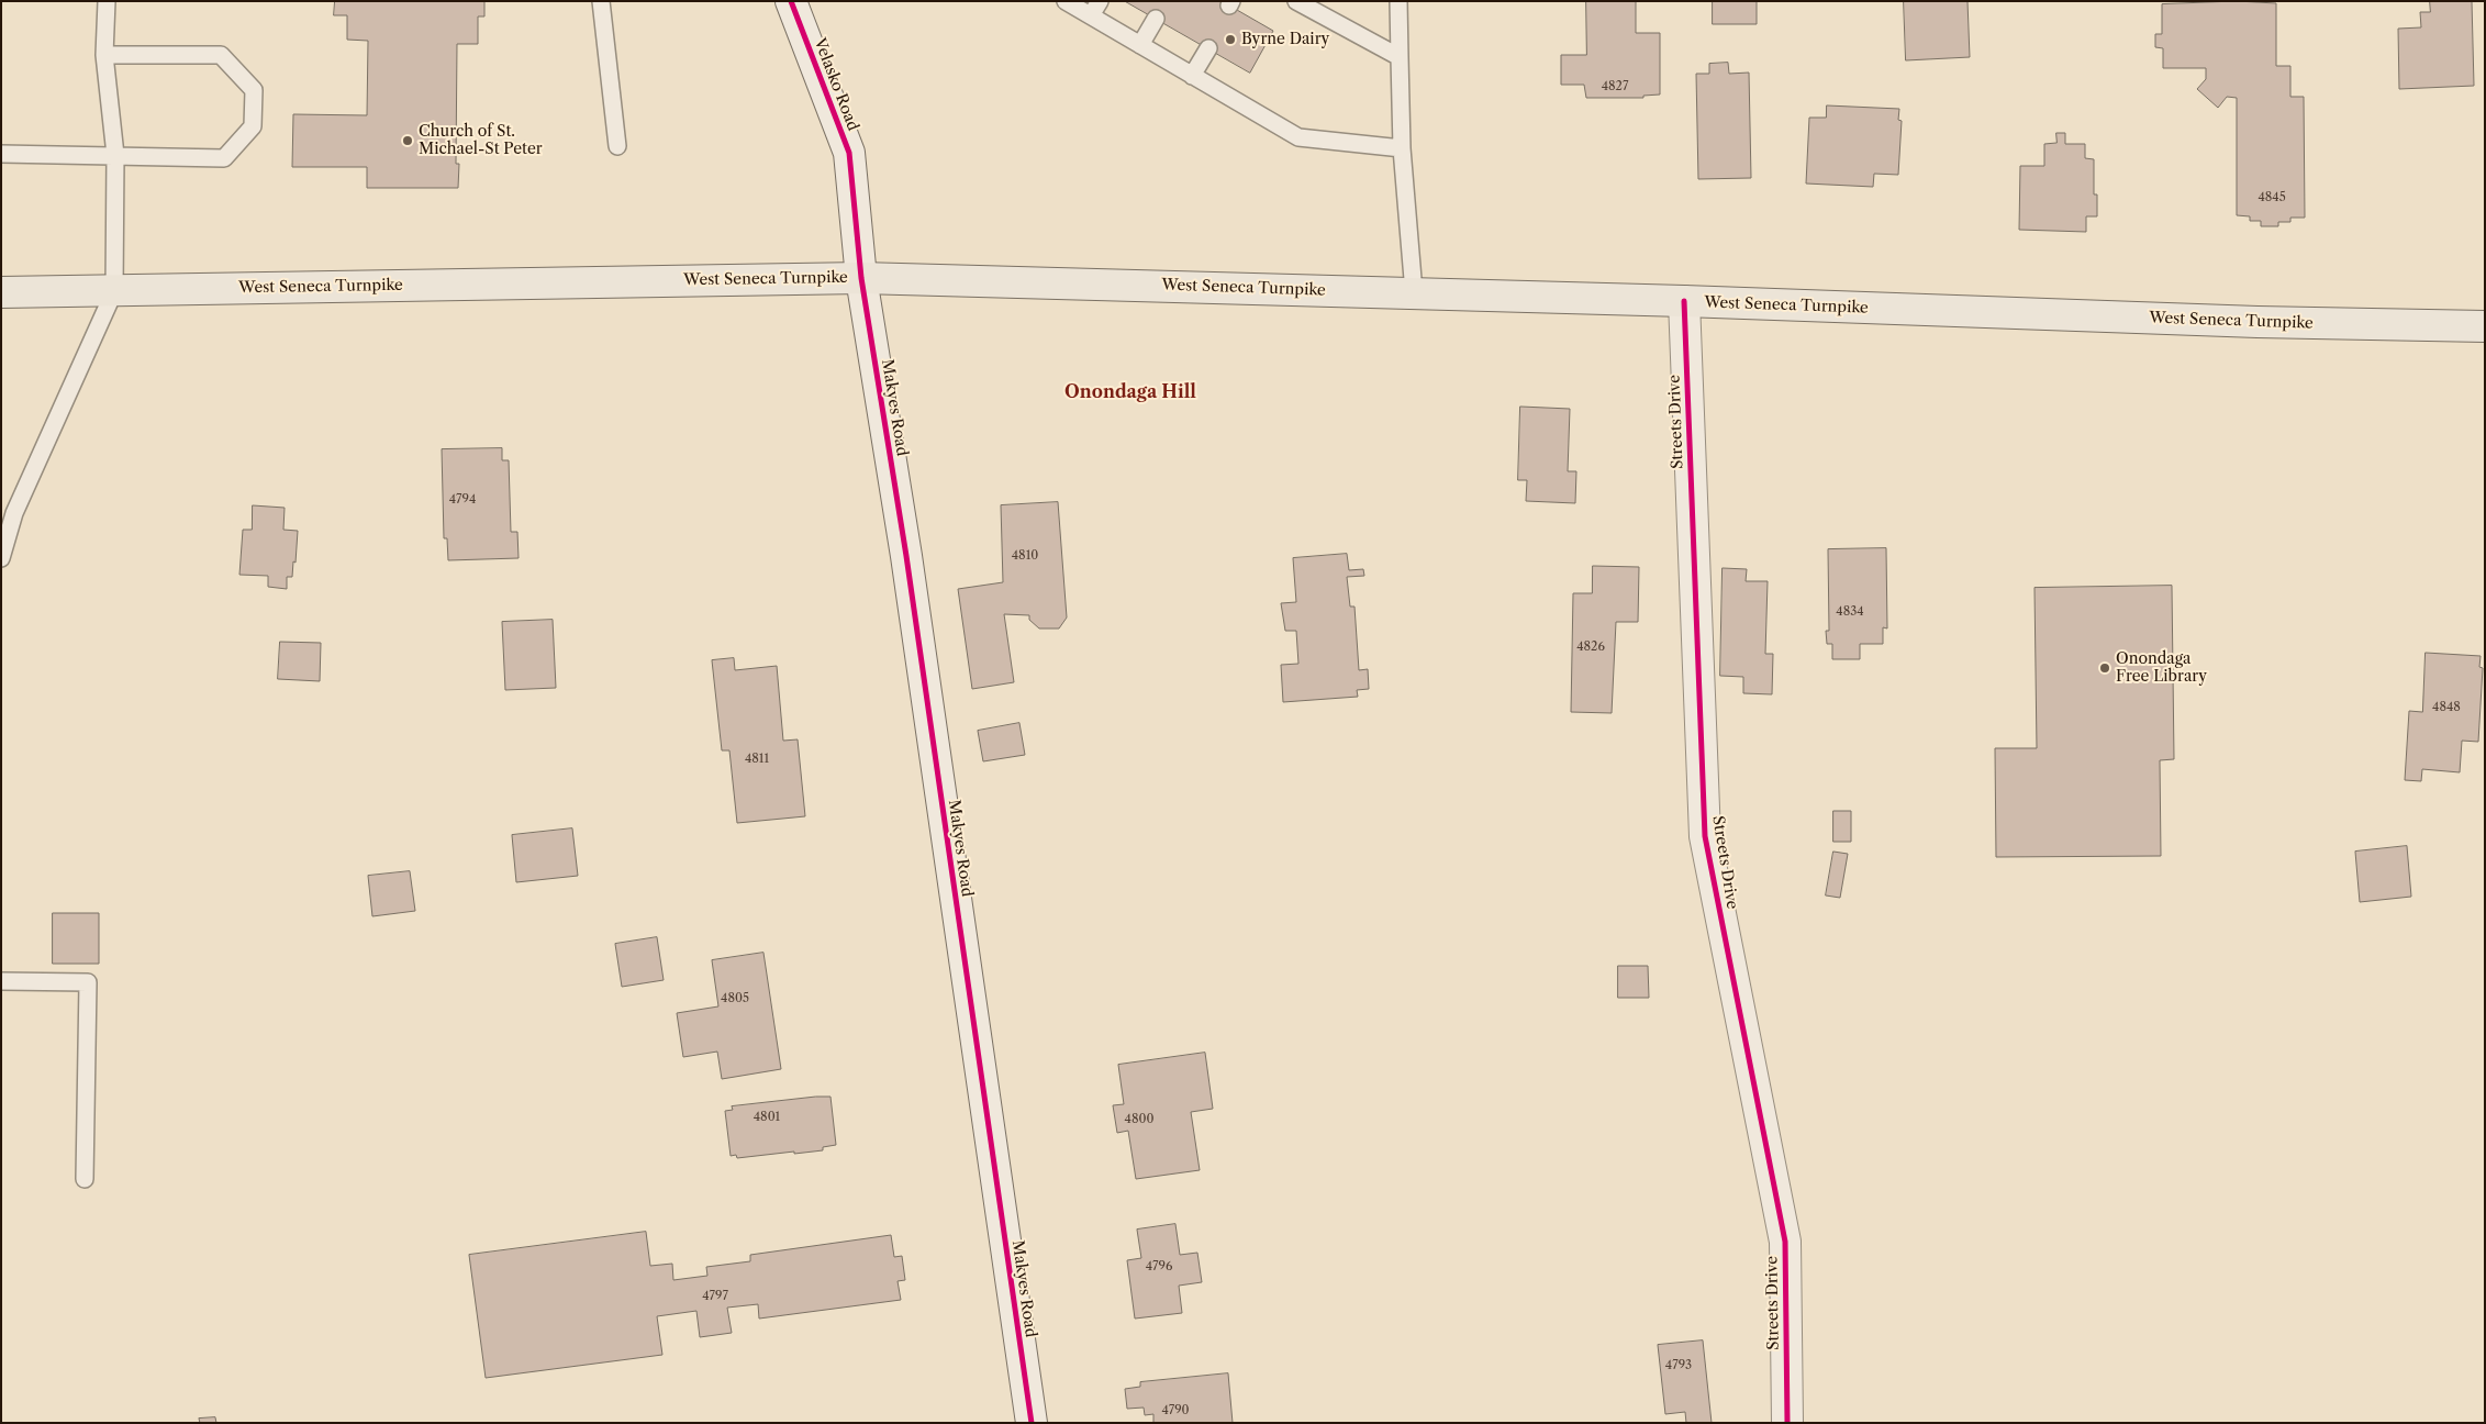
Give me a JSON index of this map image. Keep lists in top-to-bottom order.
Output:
{
  "streets": {
    "main road": ["West Seneca Turnpike"],
    "street": ["Velasko Road", "Makyes Road", "Streets Drive"]
  },
  "crossings": [
    ["Velasko Road", "West Seneca Turnpike"],
    ["Velasko Road", "Makyes Road"],
    ["West Seneca Turnpike", "Makyes Road"],
    ["West Seneca Turnpike", "Streets Drive"]
  ],
  "districts": ["Onondaga Hill"],
  "places": ["Byrne Dairy", "Church of St. Michael-St Peter", "Onondaga Free Library"],
  "house_numbers": [
    "4827",
    "4845",
    "4794",
    "4810",
    "4834",
    "4826",
    "4848",
    "4811",
    "4805",
    "4801",
    "4800",
    "4796",
    "4797",
    "4793",
    "4790"
  ]
}
